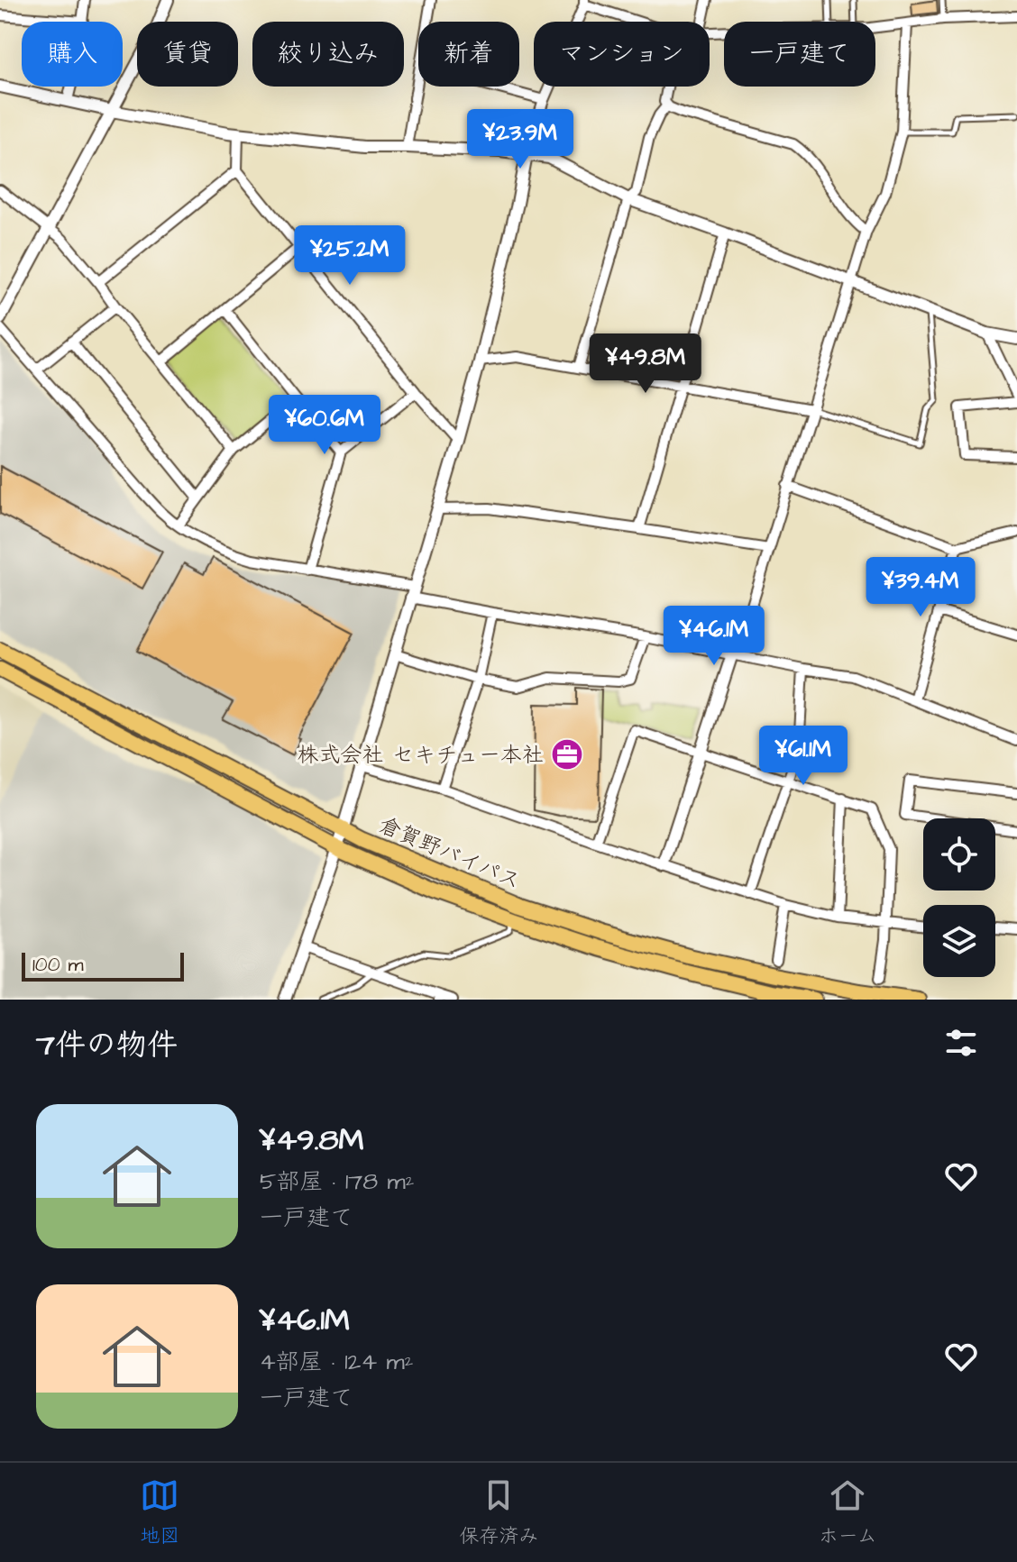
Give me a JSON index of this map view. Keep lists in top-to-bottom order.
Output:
{
  "streets": {
    "highway": ["倉賀野バイパス"]
  },
  "places": {
    "office": ["株式会社 セキチュー本社"]
  },
  "scale_bar": "100 m",
  "page": {
    "chip": [
      "購入",
      "賃貸",
      "絞り込み",
      "新着",
      "マンション",
      "一戸建て"
    ],
    "price": [
      "¥23.9M",
      "¥25.2M",
      "¥49.8M",
      "¥60.6M",
      "¥39.4M",
      "¥46.1M",
      "¥61.1M"
    ],
    "scale": "100 m",
    "heading": "7件の物件",
    "list": [
      {
        "name": "¥49.8M",
        "note": "5部屋 · 178 m² · 一戸建て"
      },
      {
        "name": "¥46.1M",
        "note": "4部屋 · 124 m² · 一戸建て"
      }
    ],
    "tabs": ["地図", "保存済み", "ホーム"]
  }
}
